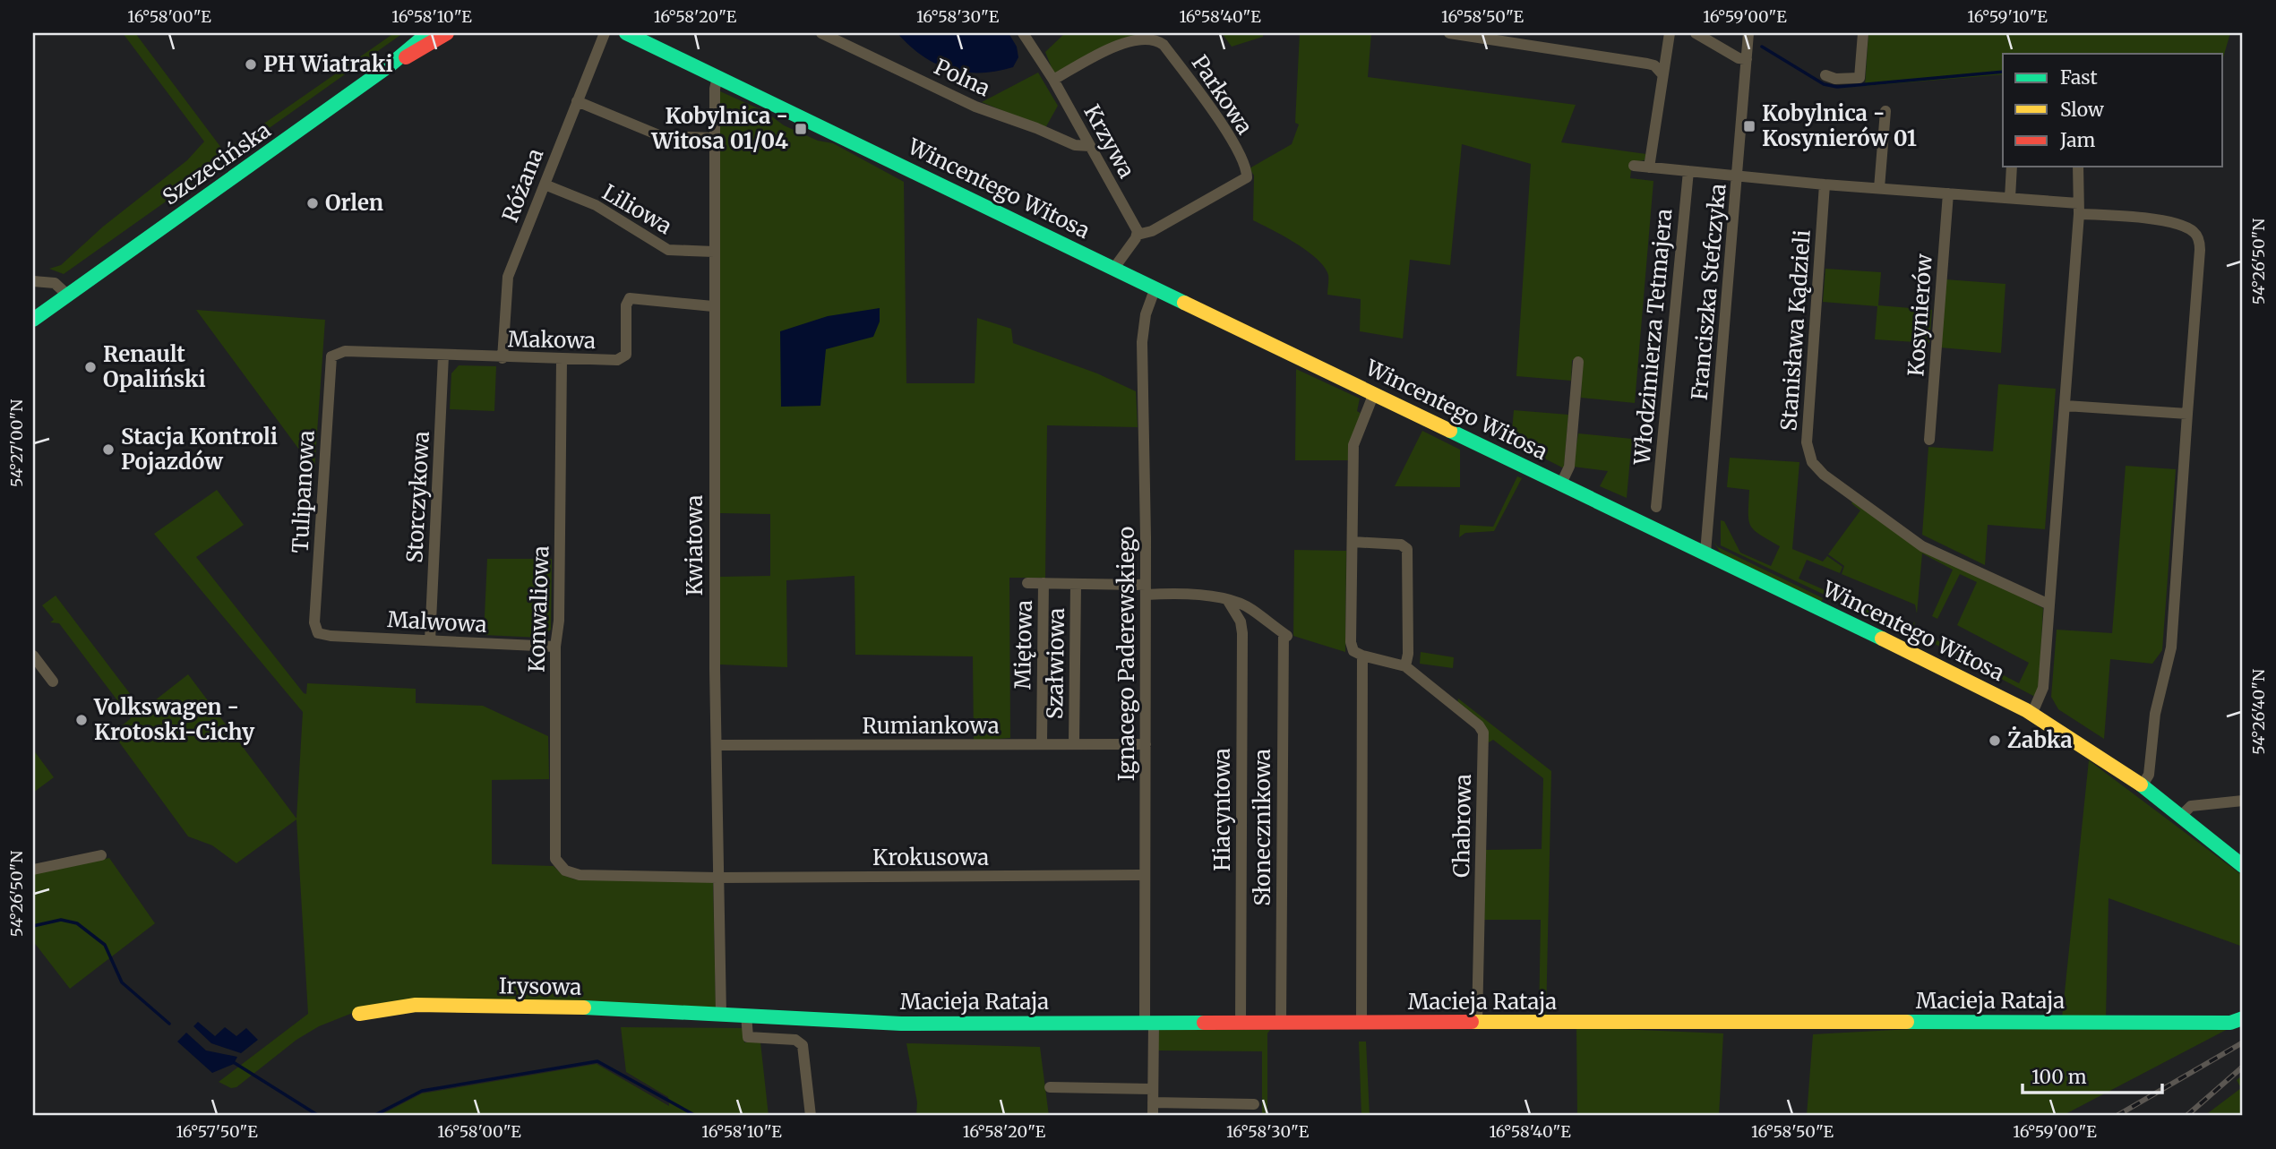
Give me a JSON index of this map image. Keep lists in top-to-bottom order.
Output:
{
  "streets": {
    "street": [
      "Polna",
      "Parkowa",
      "Krzywa",
      "Szczecińska",
      "Różana",
      "Wincentego Witosa",
      "Liliowa",
      "Franciszka Stefczyka",
      "Kosynierów",
      "Stanisława Kądzieli",
      "Włodzimierza Tetmajera",
      "Makowa",
      "Tulipanowa",
      "Storczykowa",
      "Kwiatowa",
      "Konwaliowa",
      "Malwowa",
      "Miętowa",
      "Ignacego Paderewskiego",
      "Szałwiowa",
      "Rumiankowa",
      "Hiacyntowa",
      "Chabrowa",
      "Słonecznikowa",
      "Krokusowa",
      "Irysowa",
      "Macieja Rataja"
    ]
  },
  "crossings": [
    ["Polna", "Krzywa"],
    ["Parkowa", "Krzywa"],
    ["Różana", "Liliowa"],
    ["Różana", "Makowa"],
    ["Wincentego Witosa", "Franciszka Stefczyka"],
    ["Wincentego Witosa", "Kwiatowa"],
    ["Wincentego Witosa", "Ignacego Paderewskiego"],
    ["Liliowa", "Kwiatowa"],
    ["Makowa", "Tulipanowa"],
    ["Makowa", "Storczykowa"],
    ["Makowa", "Kwiatowa"],
    ["Makowa", "Konwaliowa"],
    ["Tulipanowa", "Malwowa"],
    ["Storczykowa", "Malwowa"],
    ["Kwiatowa", "Rumiankowa"],
    ["Kwiatowa", "Krokusowa"],
    ["Kwiatowa", "Irysowa"],
    ["Kwiatowa", "Macieja Rataja"],
    ["Konwaliowa", "Malwowa"],
    ["Konwaliowa", "Krokusowa"],
    ["Miętowa", "Rumiankowa"],
    ["Ignacego Paderewskiego", "Rumiankowa"],
    ["Ignacego Paderewskiego", "Krokusowa"],
    ["Ignacego Paderewskiego", "Macieja Rataja"],
    ["Szałwiowa", "Rumiankowa"],
    ["Hiacyntowa", "Słonecznikowa"],
    ["Hiacyntowa", "Macieja Rataja"],
    ["Chabrowa", "Macieja Rataja"],
    ["Słonecznikowa", "Macieja Rataja"],
    ["Irysowa", "Macieja Rataja"]
  ],
  "places": {
    "other": [
      "PH Wiatraki",
      "Orlen",
      "Renault Opaliński",
      "Stacja Kontroli Pojazdów",
      "Volkswagen - Krotoski-Cichy",
      "Żabka"
    ],
    "transit": ["Kobylnica - Kosynierów 01", "Kobylnica - Witosa 01/04"]
  },
  "legend": ["Fast", "Slow", "Jam"],
  "scale_bar": "100 m",
  "coordinates": [
    "16°58'00\"E",
    "16°58'10\"E",
    "16°58'20\"E",
    "16°58'30\"E",
    "16°58'40\"E",
    "16°58'50\"E",
    "16°59'00\"E",
    "16°59'10\"E",
    "54°26'50\"N",
    "54°27'00\"N",
    "54°26'40\"N",
    "16°57'50\"E"
  ]
}
